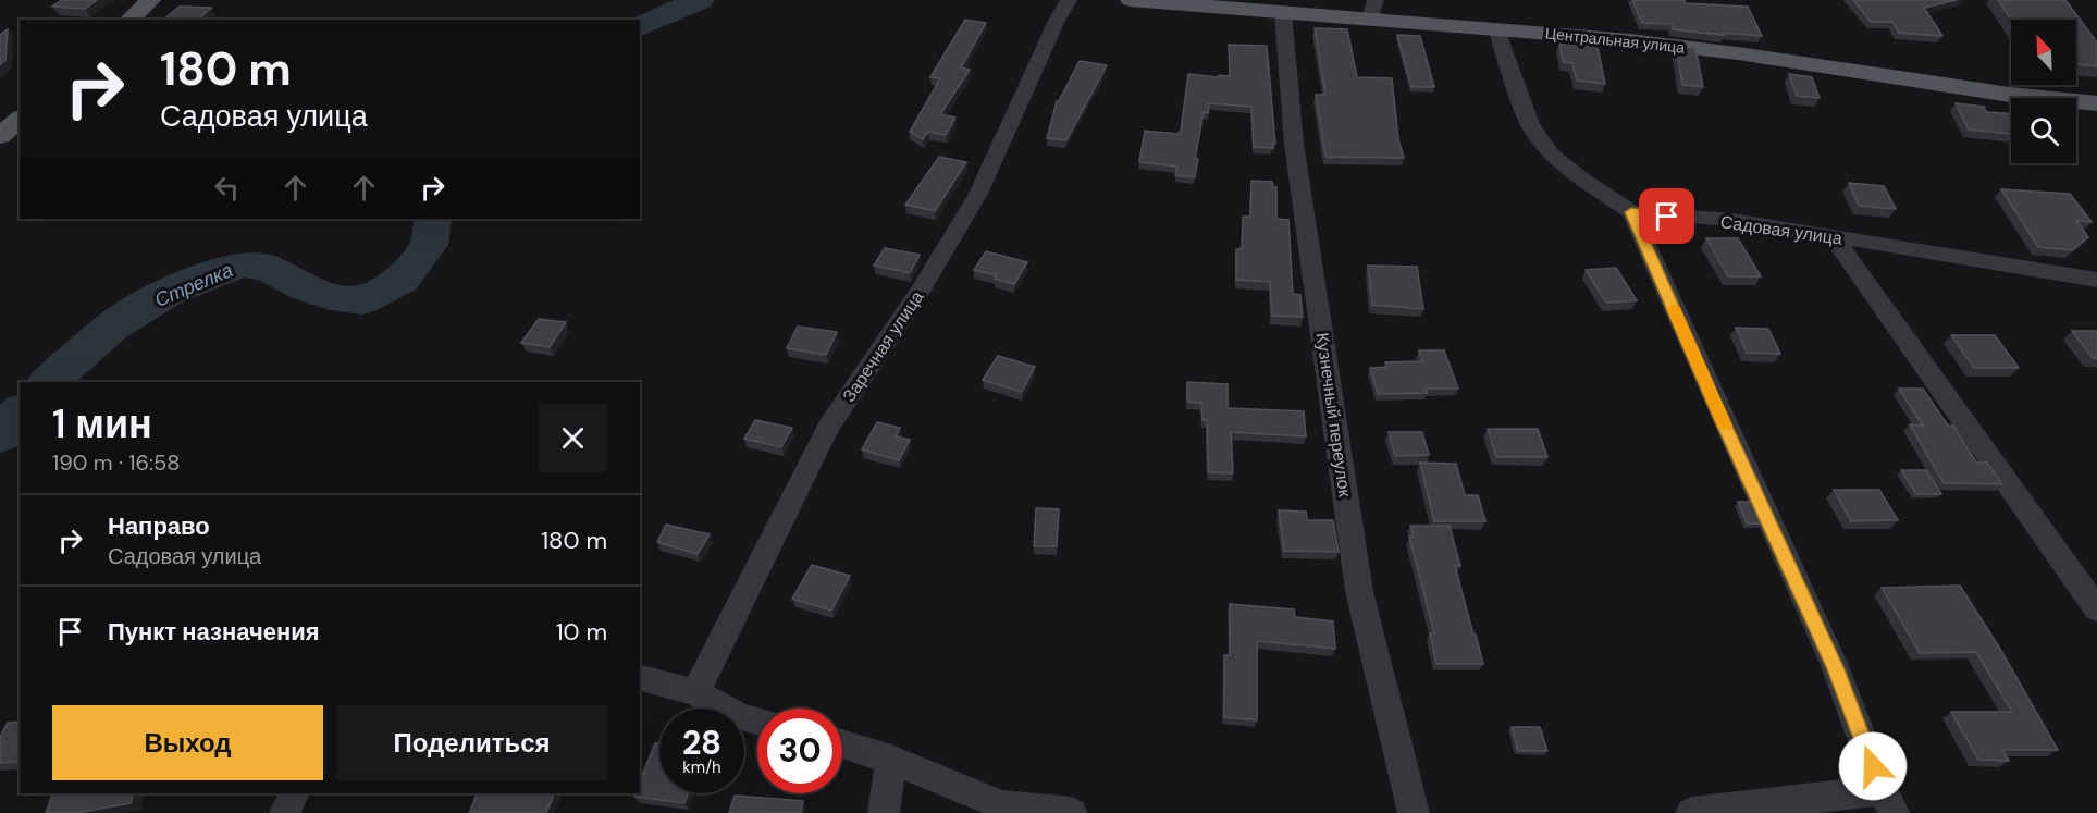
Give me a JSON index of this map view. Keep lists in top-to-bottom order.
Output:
{
  "streets": {
    "main road": ["Центральная улица"],
    "street": ["Садовая улица", "Заречная улица", "Кузнечный переулок"]
  },
  "crossings": [
    ["Центральная улица", "Садовая улица"],
    ["Центральная улица", "Кузнечный переулок"]
  ],
  "water": ["Стрелка"],
  "north": "top left",
  "page": {
    "turn": ["180 m", "Садовая улица"],
    "heading": ["1 мин", "190 m · 16:58"],
    "list": [
      {
        "name": "Направо",
        "note": "Садовая улица",
        "value": "180 m"
      },
      {
        "name": "Пункт назначения",
        "value": "10 m"
      }
    ],
    "buttons": ["Выход", "Поделиться"],
    "speed": "28 km/h",
    "limit": "30"
  }
}
